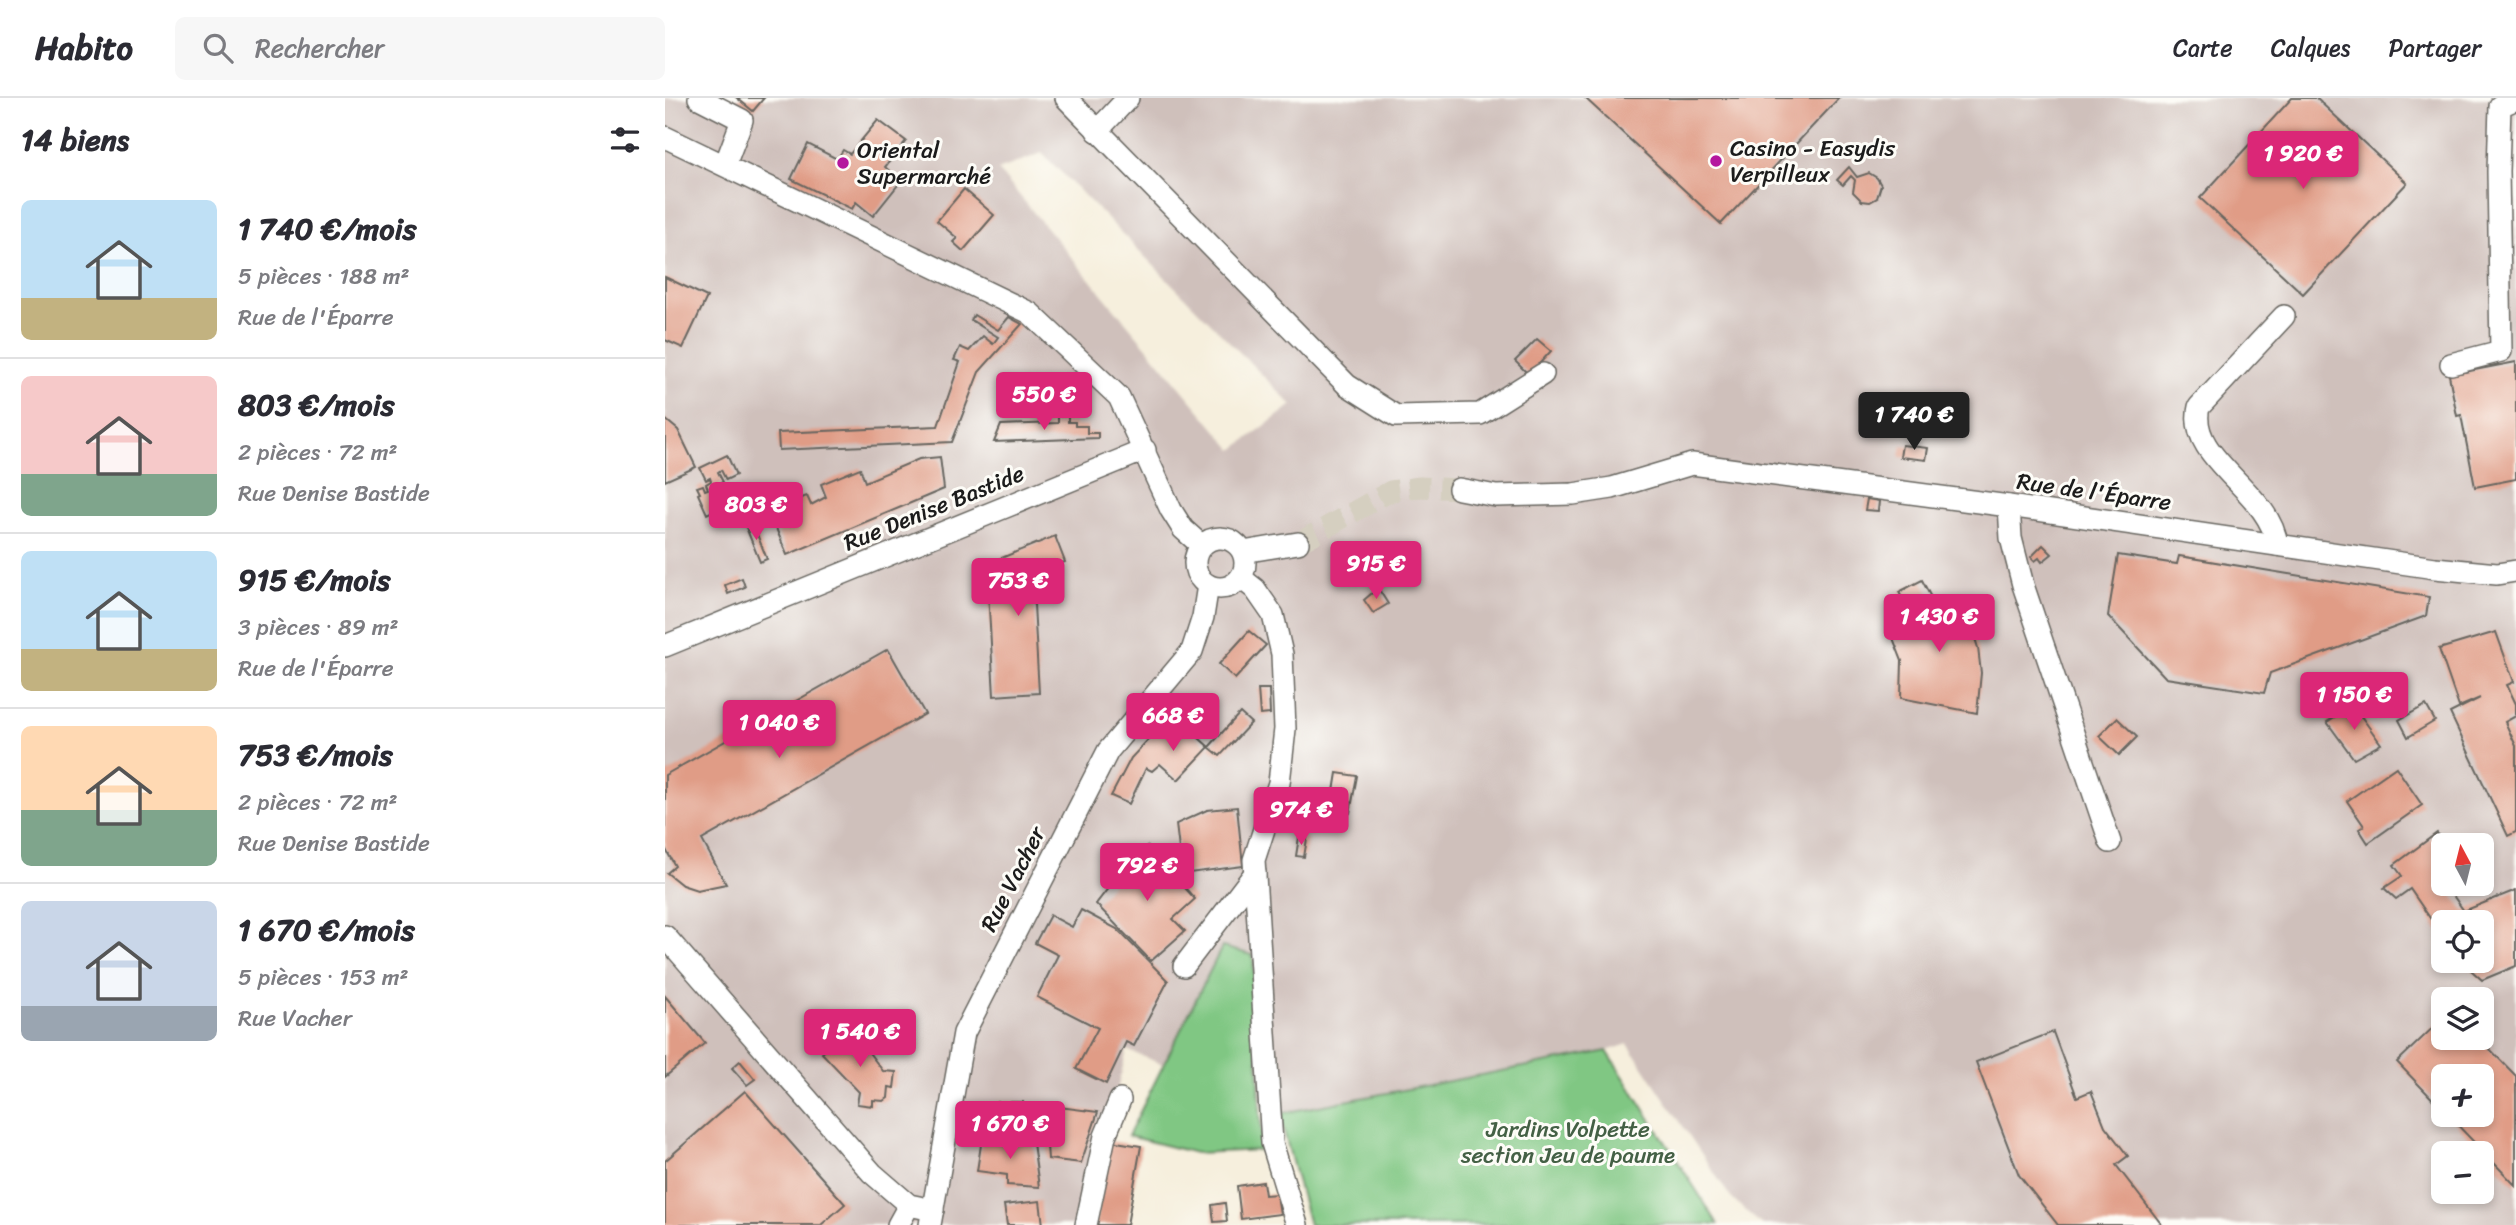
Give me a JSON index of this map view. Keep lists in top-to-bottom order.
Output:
{
  "streets": {
    "street": ["Rue de l'Éparre", "Rue Denise Bastide", "Rue Vacher"]
  },
  "parks": ["Jardins Volpette section Jeu de paume"],
  "places": ["Casino - Easydis Verpilleux", "Oriental Supermarché"],
  "north": "top",
  "page": {
    "header": "Habito",
    "search": "Rechercher",
    "nav": ["Carte", "Calques", "Partager"],
    "heading": "14 biens",
    "price": [
      "1 920 €",
      "550 €",
      "1 740 €",
      "803 €",
      "915 €",
      "753 €",
      "1 430 €",
      "1 150 €",
      "668 €",
      "1 040 €",
      "974 €",
      "792 €",
      "1 540 €",
      "1 670 €"
    ],
    "list": [
      {
        "name": "1 740 €/mois",
        "note": "5 pièces · 188 m² · Rue de l'Éparre"
      },
      {
        "name": "803 €/mois",
        "note": "2 pièces · 72 m² · Rue Denise Bastide"
      },
      {
        "name": "915 €/mois",
        "note": "3 pièces · 89 m² · Rue de l'Éparre"
      },
      {
        "name": "753 €/mois",
        "note": "2 pièces · 72 m² · Rue Denise Bastide"
      },
      {
        "name": "1 670 €/mois",
        "note": "5 pièces · 153 m² · Rue Vacher"
      }
    ],
    "map_buttons": ["+", "−"]
  }
}
